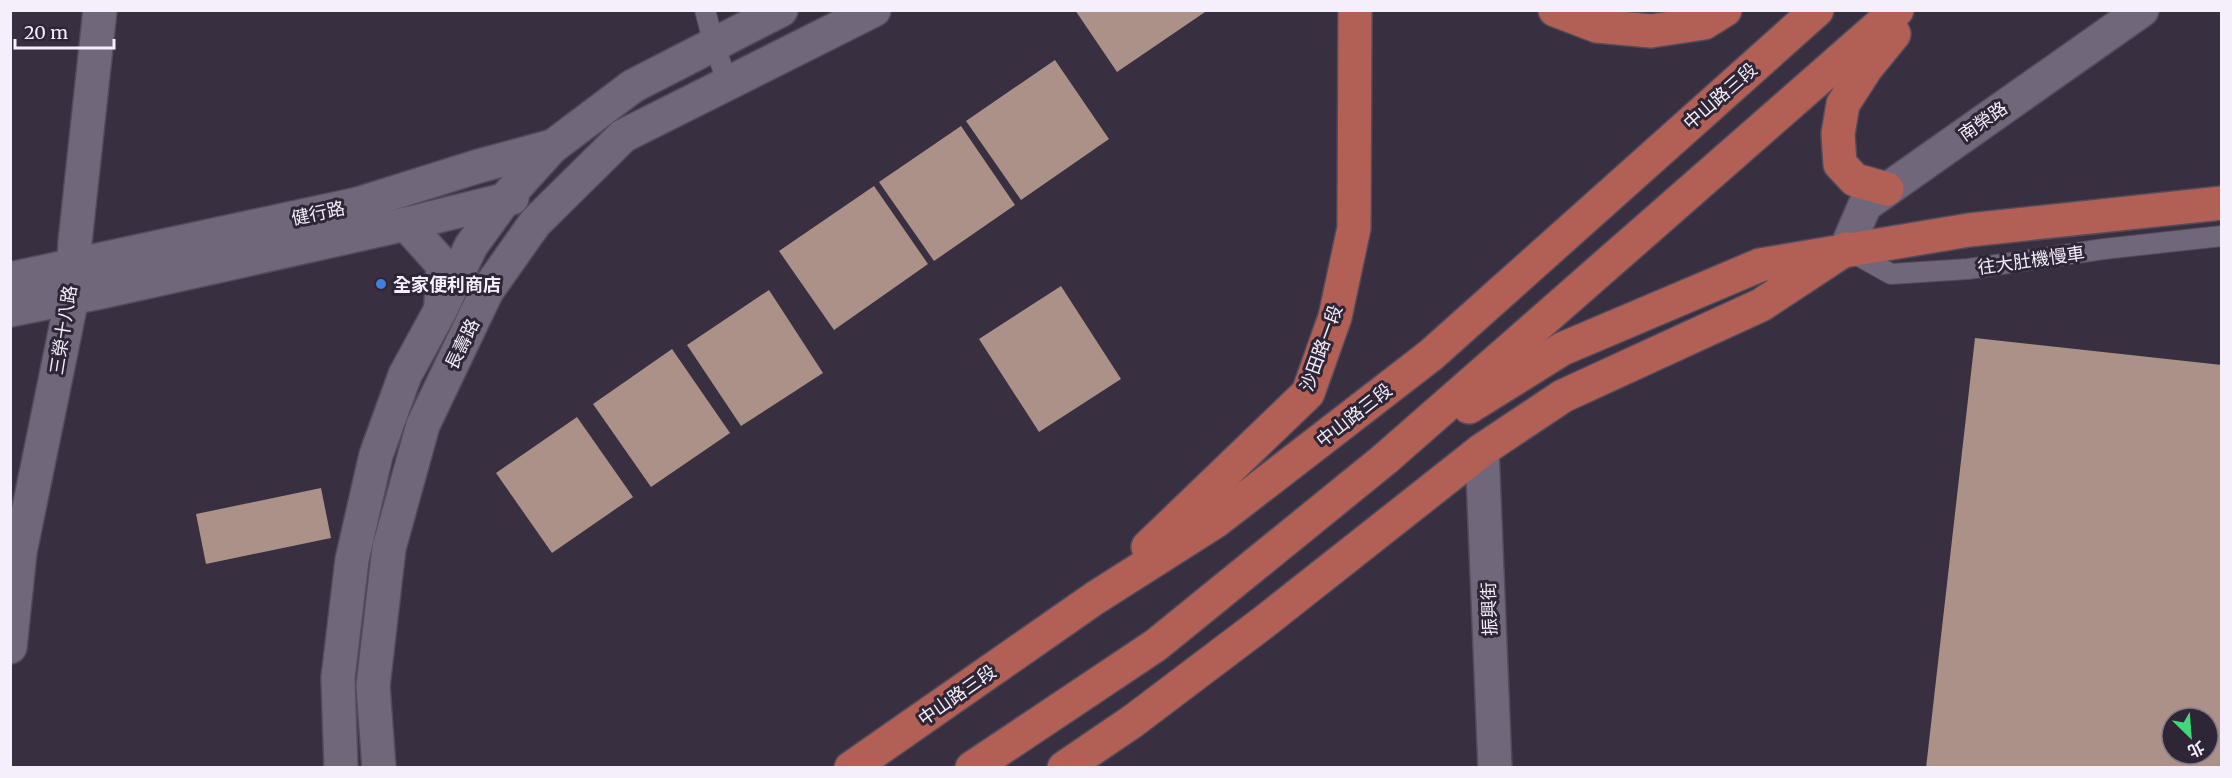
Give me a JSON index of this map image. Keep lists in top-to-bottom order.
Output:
{
  "streets": {
    "main road": ["中山路三段", "沙田路一段"],
    "street": [
      "南榮路",
      "健行路",
      "三榮十八路",
      "長壽路",
      "振興街"
    ],
    "lane": ["往大肚機慢車"]
  },
  "crossings": [
    ["中山路三段", "沙田路一段"],
    ["南榮路", "往大肚機慢車"],
    ["健行路", "三榮十八路"],
    ["健行路", "長壽路"]
  ],
  "places": ["全家便利商店"],
  "scale_bar": "20 m",
  "north": "bottom right"
}
